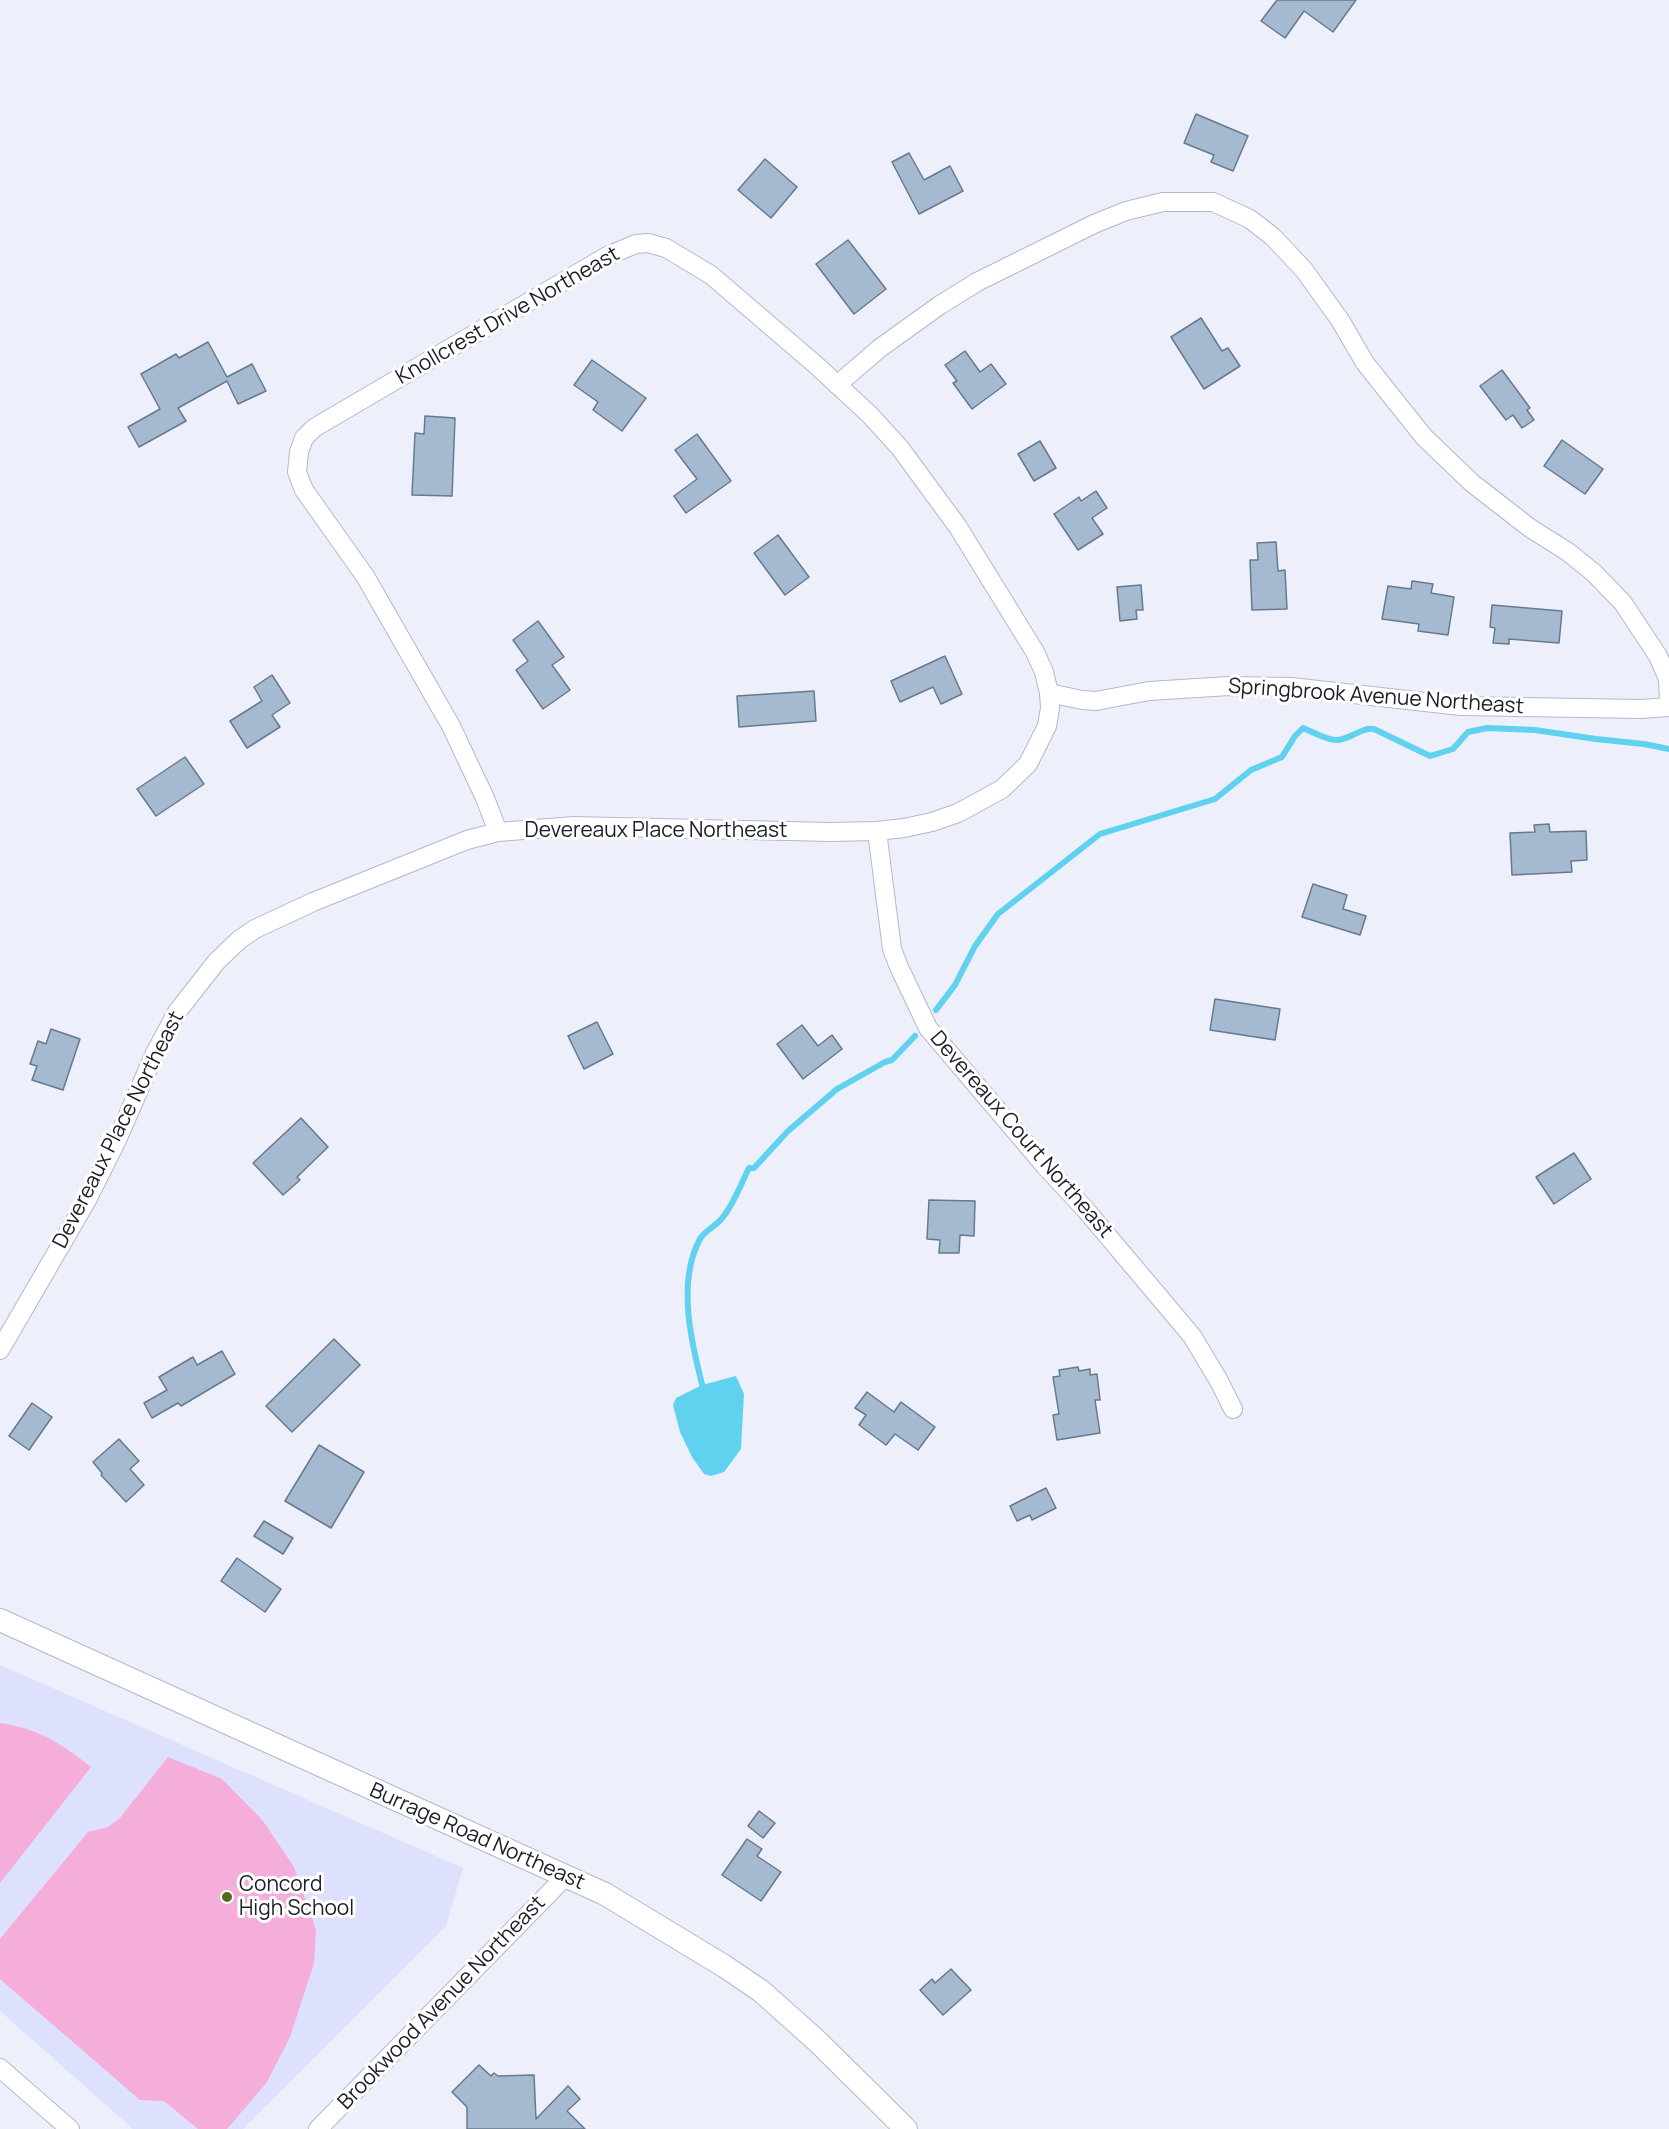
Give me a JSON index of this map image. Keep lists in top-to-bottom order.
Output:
{
  "streets": {
    "street": [
      "Knollcrest Drive Northeast",
      "Springbrook Avenue Northeast",
      "Devereaux Place Northeast",
      "Devereaux Court Northeast",
      "Burrage Road Northeast",
      "Brookwood Avenue Northeast"
    ]
  },
  "crossings": [
    ["Knollcrest Drive Northeast", "Devereaux Place Northeast"],
    ["Springbrook Avenue Northeast", "Devereaux Place Northeast"],
    ["Devereaux Place Northeast", "Devereaux Court Northeast"],
    ["Burrage Road Northeast", "Brookwood Avenue Northeast"]
  ],
  "places": ["Concord High School"]
}
